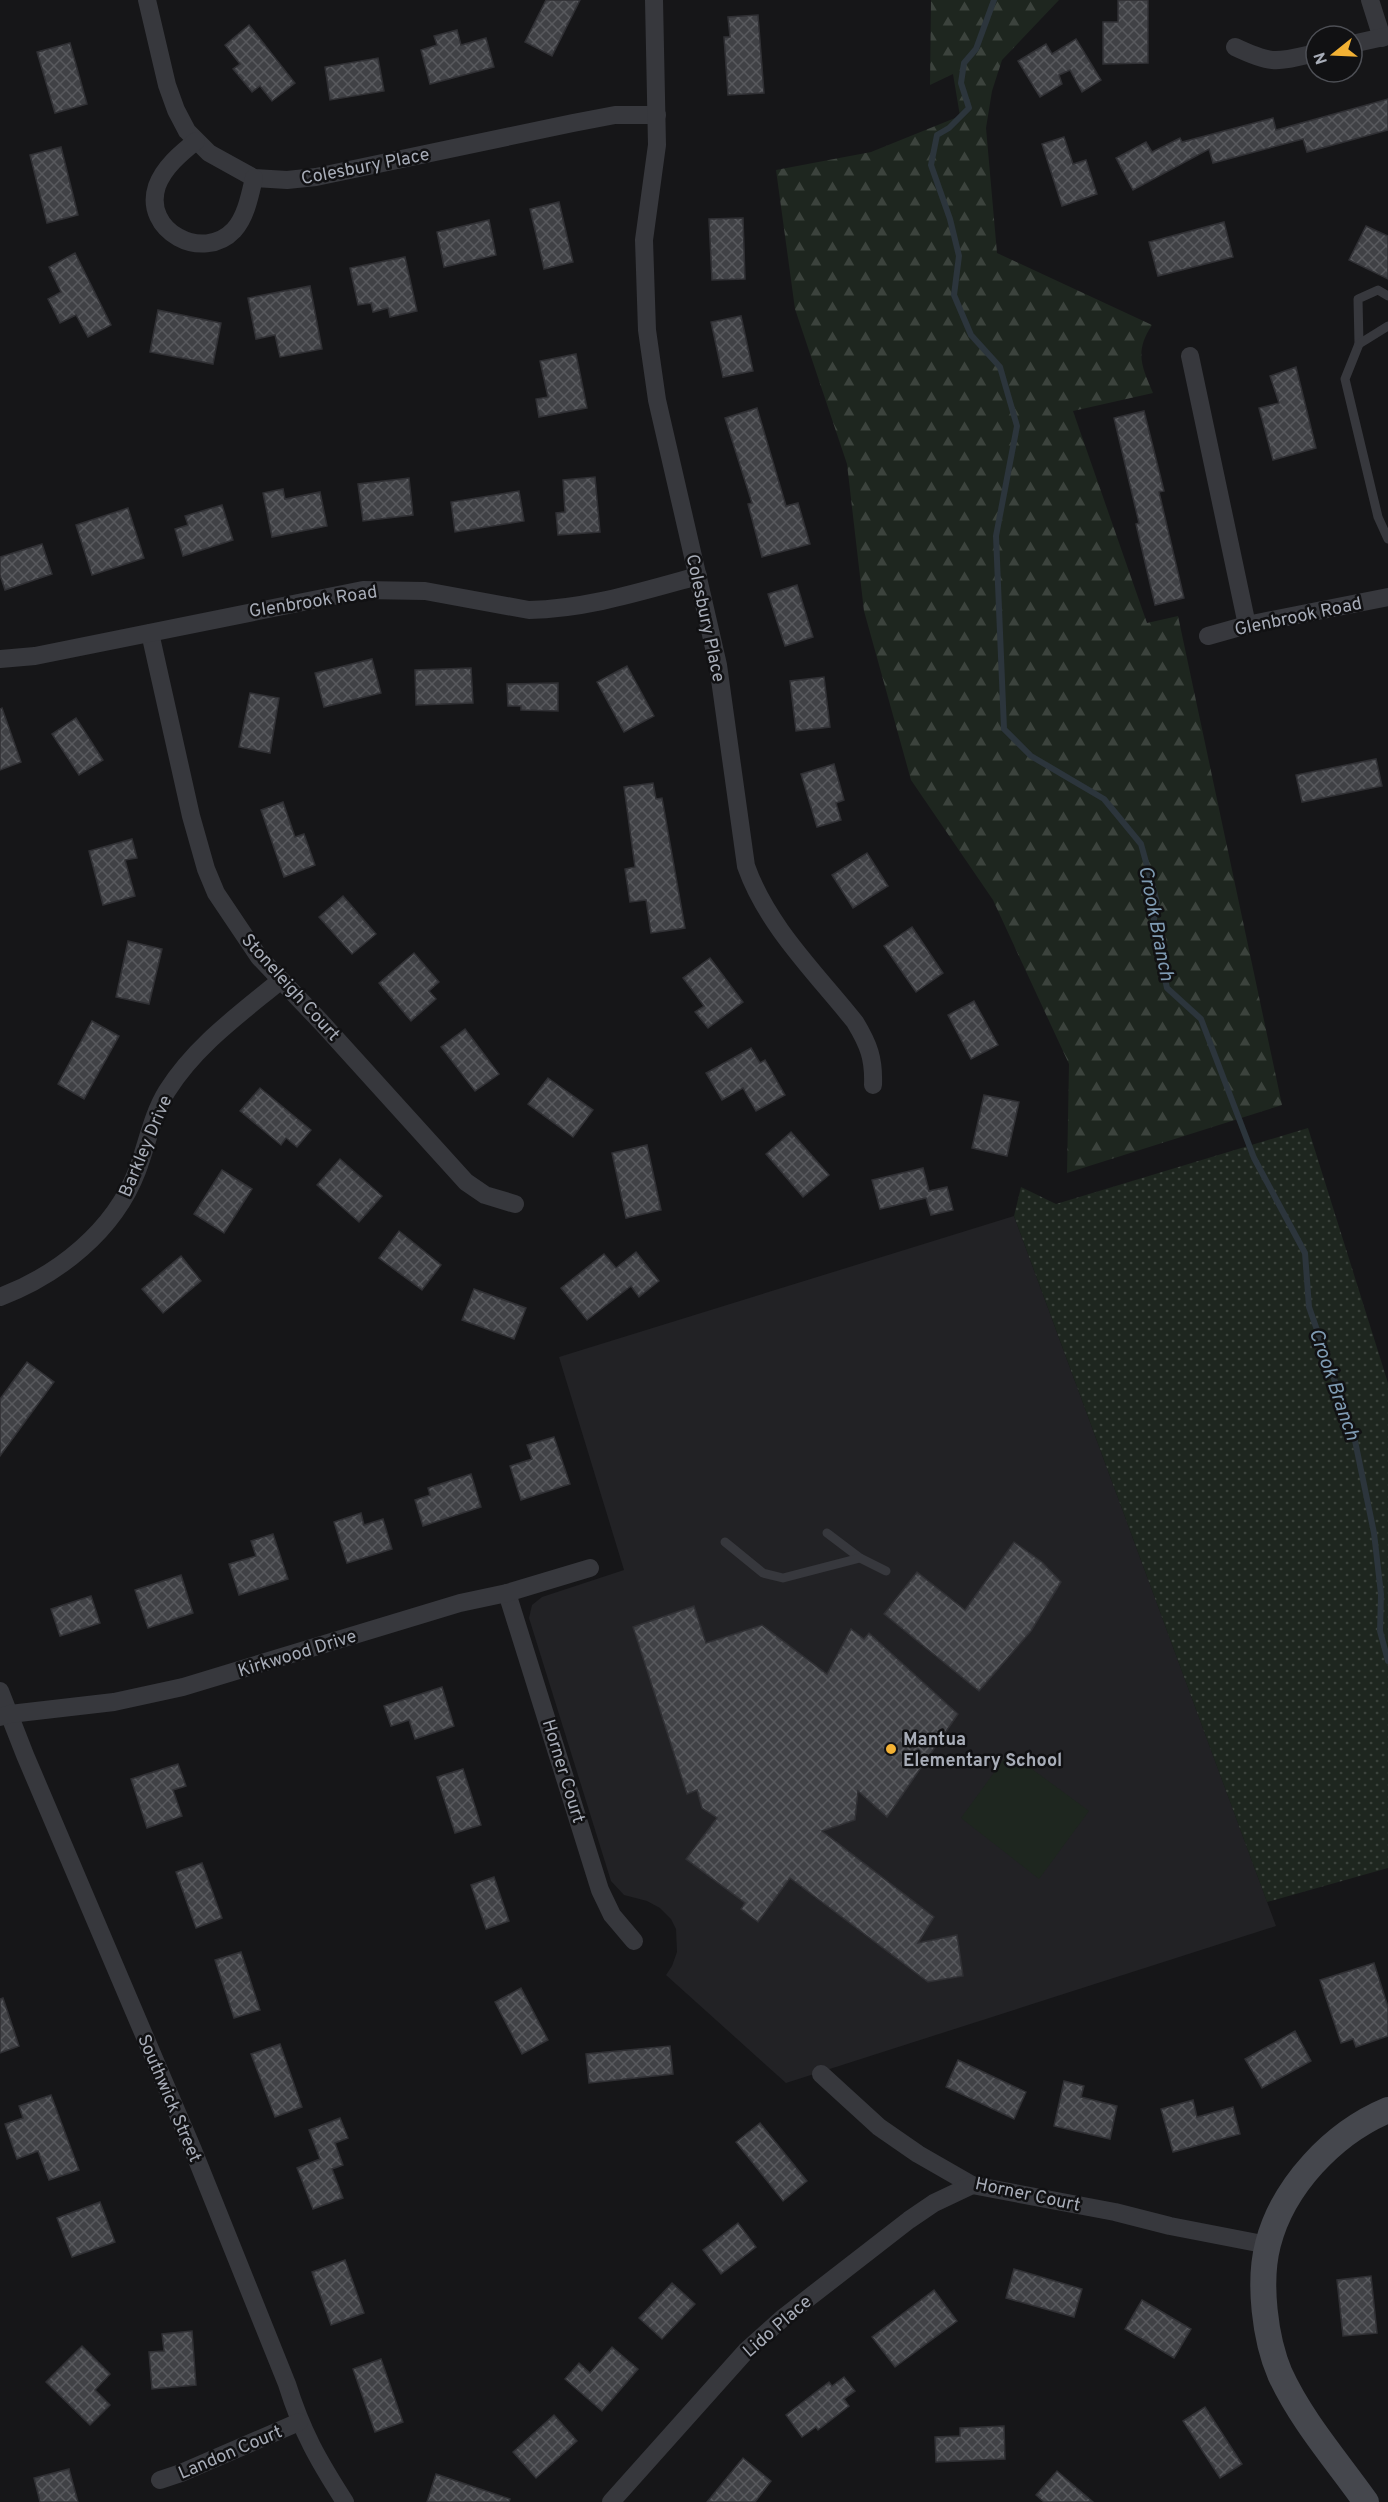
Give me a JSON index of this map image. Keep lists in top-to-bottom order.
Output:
{
  "streets": {
    "street": [
      "Colesbury Place",
      "Glenbrook Road",
      "Stoneleigh Court",
      "Barkley Drive",
      "Kirkwood Drive",
      "Horner Court",
      "Southwick Street",
      "Lido Place",
      "Landon Court"
    ]
  },
  "crossings": [
    ["Colesbury Place", "Glenbrook Road"],
    ["Glenbrook Road", "Stoneleigh Court"],
    ["Stoneleigh Court", "Barkley Drive"],
    ["Kirkwood Drive", "Horner Court"],
    ["Kirkwood Drive", "Southwick Street"],
    ["Horner Court", "Lido Place"],
    ["Southwick Street", "Landon Court"]
  ],
  "water": ["Crook Branch"],
  "places": ["Mantua Elementary School"],
  "north": "left"
}
